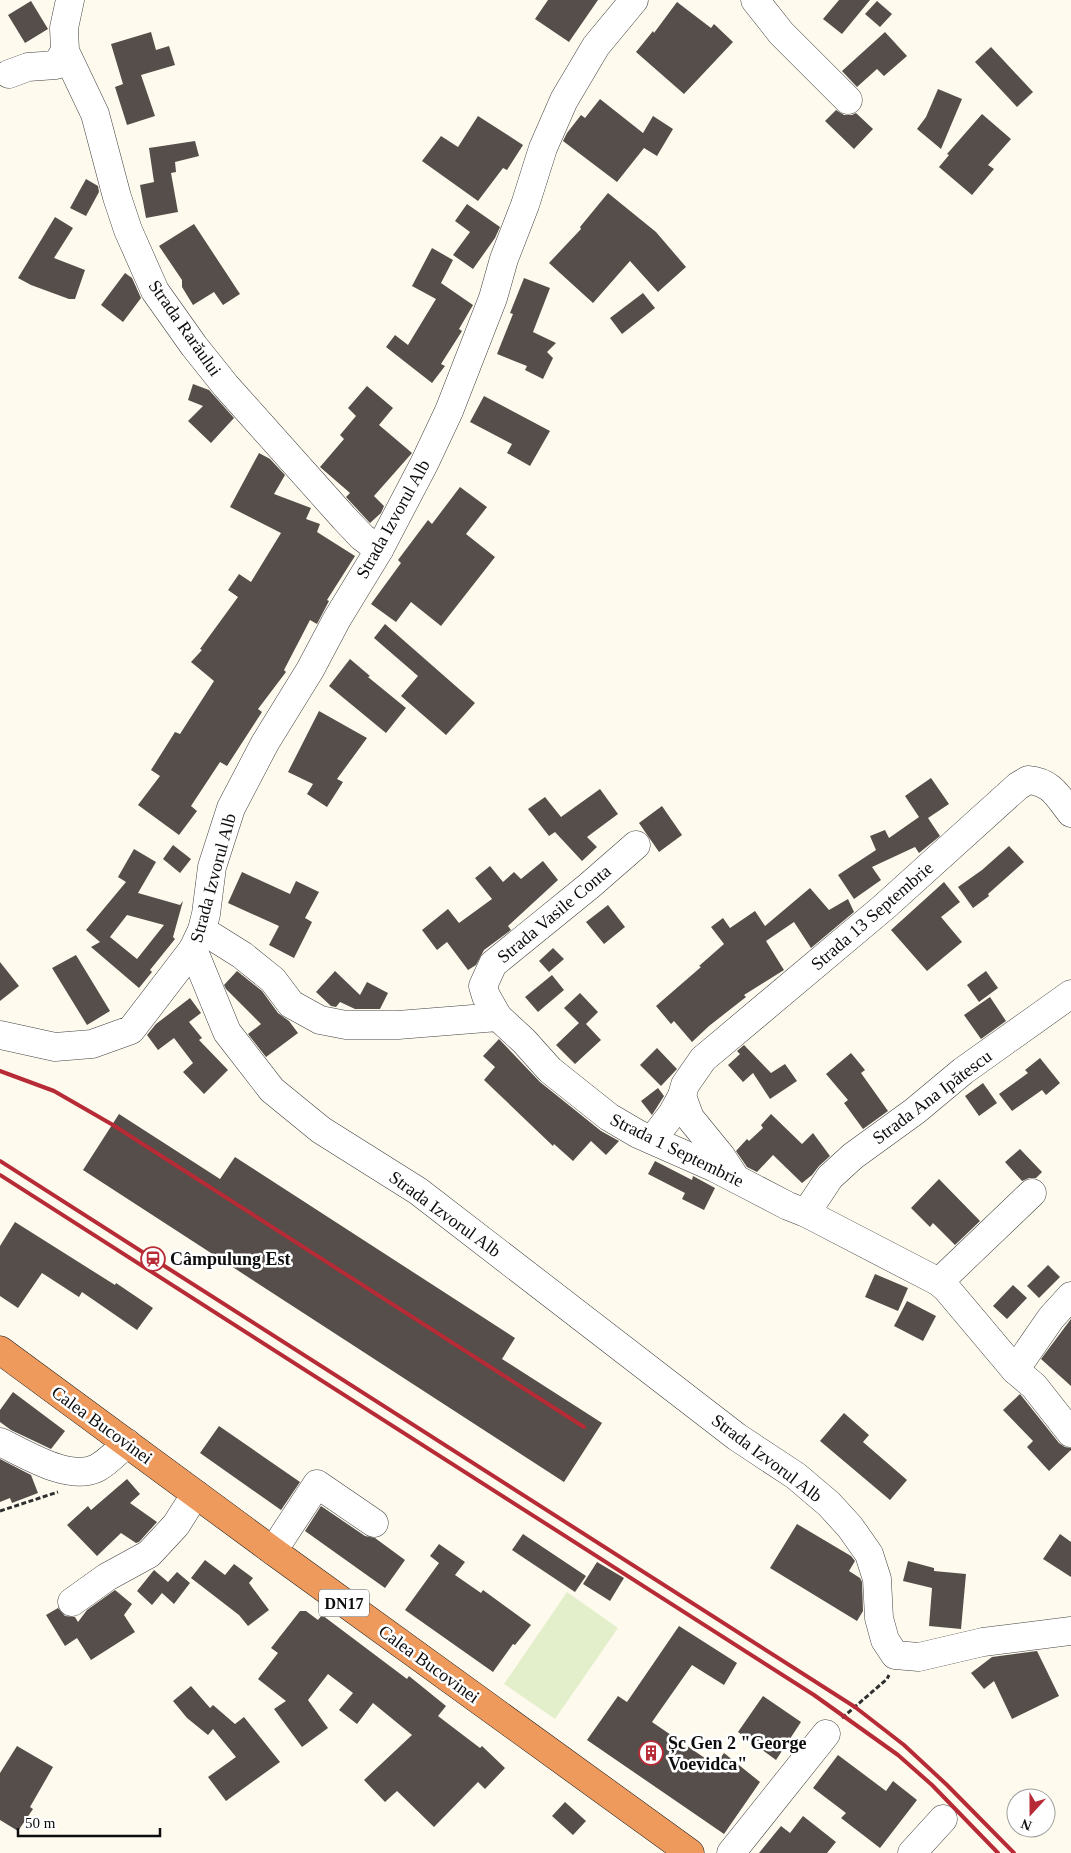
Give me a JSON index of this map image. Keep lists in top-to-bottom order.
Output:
{
  "streets": {
    "highway": ["Calea Bucovinei", "DN17"],
    "street": [
      "Strada Rarăului",
      "Strada Izvorul Alb",
      "Strada Vasile Conta",
      "Strada 13 Septembrie",
      "Strada Ana Ipătescu",
      "Strada 1 Septembrie"
    ]
  },
  "crossings": [
    ["Strada Rarăului", "Strada Izvorul Alb"],
    ["Strada Vasile Conta", "Strada 1 Septembrie"],
    ["Strada 13 Septembrie", "Strada 1 Septembrie"],
    ["Strada Ana Ipătescu", "Strada 1 Septembrie"]
  ],
  "places": {
    "station": ["Câmpulung Est"],
    "building": ["Șc Gen 2 \"George Voevidca\""]
  },
  "scale_bar": "50 m",
  "north": "bottom"
}
